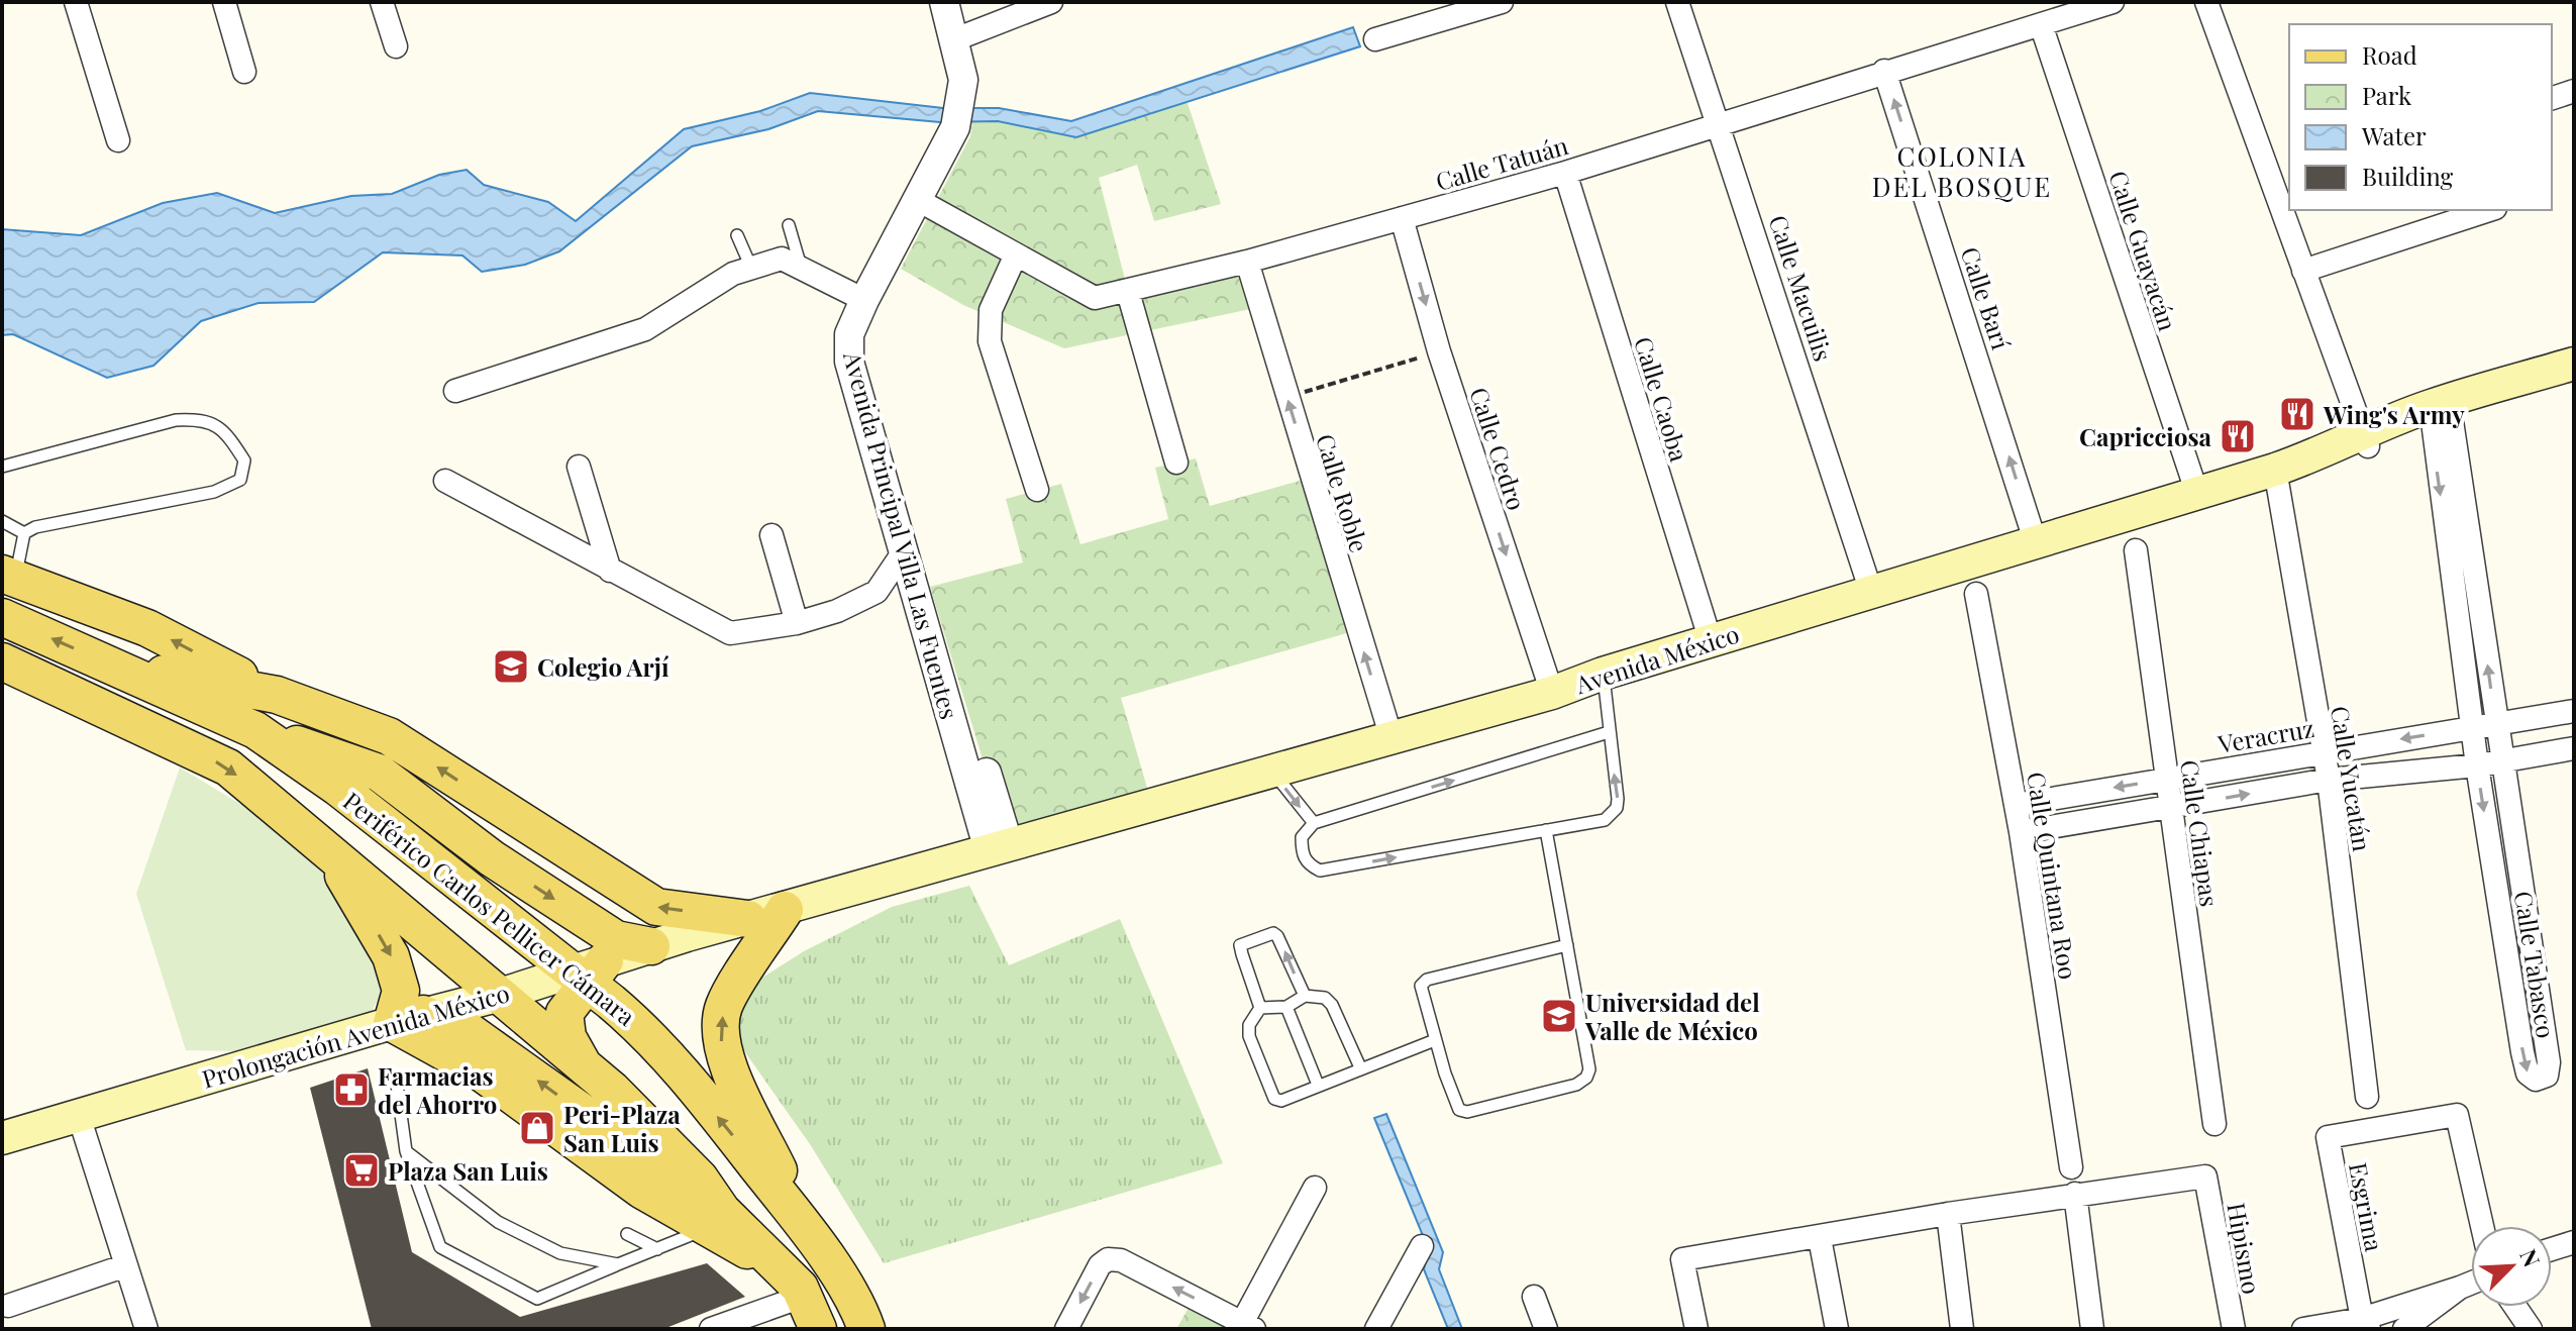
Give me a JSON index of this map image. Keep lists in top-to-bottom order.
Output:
{
  "streets": {
    "main road": ["Avenida México", "Periférico Carlos Pellicer Cámara", "Prolongación Avenida México"],
    "street": [
      "Calle Tatuán",
      "Calle Guayacán",
      "Calle Macuilis",
      "Calle Barí",
      "Calle Caoba",
      "Calle Cedro",
      "Calle Roble",
      "Avenida Principal Villa Las Fuentes",
      "Veracruz",
      "Calle Yucatán",
      "Calle Chiapas",
      "Calle Quintana Roo",
      "Calle Tabasco",
      "Esgrima",
      "Hipismo"
    ]
  },
  "crossings": [
    ["Calle Tatuán", "Calle Guayacán"],
    ["Calle Tatuán", "Calle Macuilis"],
    ["Calle Tatuán", "Calle Barí"],
    ["Calle Tatuán", "Calle Caoba"],
    ["Calle Tatuán", "Calle Cedro"],
    ["Calle Tatuán", "Calle Roble"],
    ["Calle Tatuán", "Avenida Principal Villa Las Fuentes"],
    ["Calle Guayacán", "Avenida México"],
    ["Calle Macuilis", "Avenida México"],
    ["Calle Barí", "Avenida México"],
    ["Calle Caoba", "Avenida México"],
    ["Calle Cedro", "Avenida México"],
    ["Calle Roble", "Avenida México"],
    ["Avenida Principal Villa Las Fuentes", "Avenida México"],
    ["Avenida Principal Villa Las Fuentes", "Prolongación Avenida México"],
    ["Avenida México", "Calle Yucatán"],
    ["Avenida México", "Calle Tabasco"],
    ["Avenida México", "Prolongación Avenida México"],
    ["Veracruz", "Calle Yucatán"],
    ["Veracruz", "Calle Chiapas"],
    ["Veracruz", "Calle Quintana Roo"],
    ["Veracruz", "Calle Tabasco"],
    ["Periférico Carlos Pellicer Cámara", "Prolongación Avenida México"]
  ],
  "one_way": ["Calle Barí", "Calle Cedro", "Calle Roble"],
  "districts": ["COLONIA DEL BOSQUE"],
  "places": {
    "restaurant": ["Wing's Army", "Capricciosa"],
    "school or university": ["Colegio Arjí", "Universidad del Valle de México"],
    "pharmacy": ["Farmacias del Ahorro"],
    "shop": ["Peri-Plaza San Luis"],
    "supermarket": ["Plaza San Luis"]
  },
  "legend": [
    "Road",
    "Park",
    "Water",
    "Building"
  ],
  "north": "top right"
}
